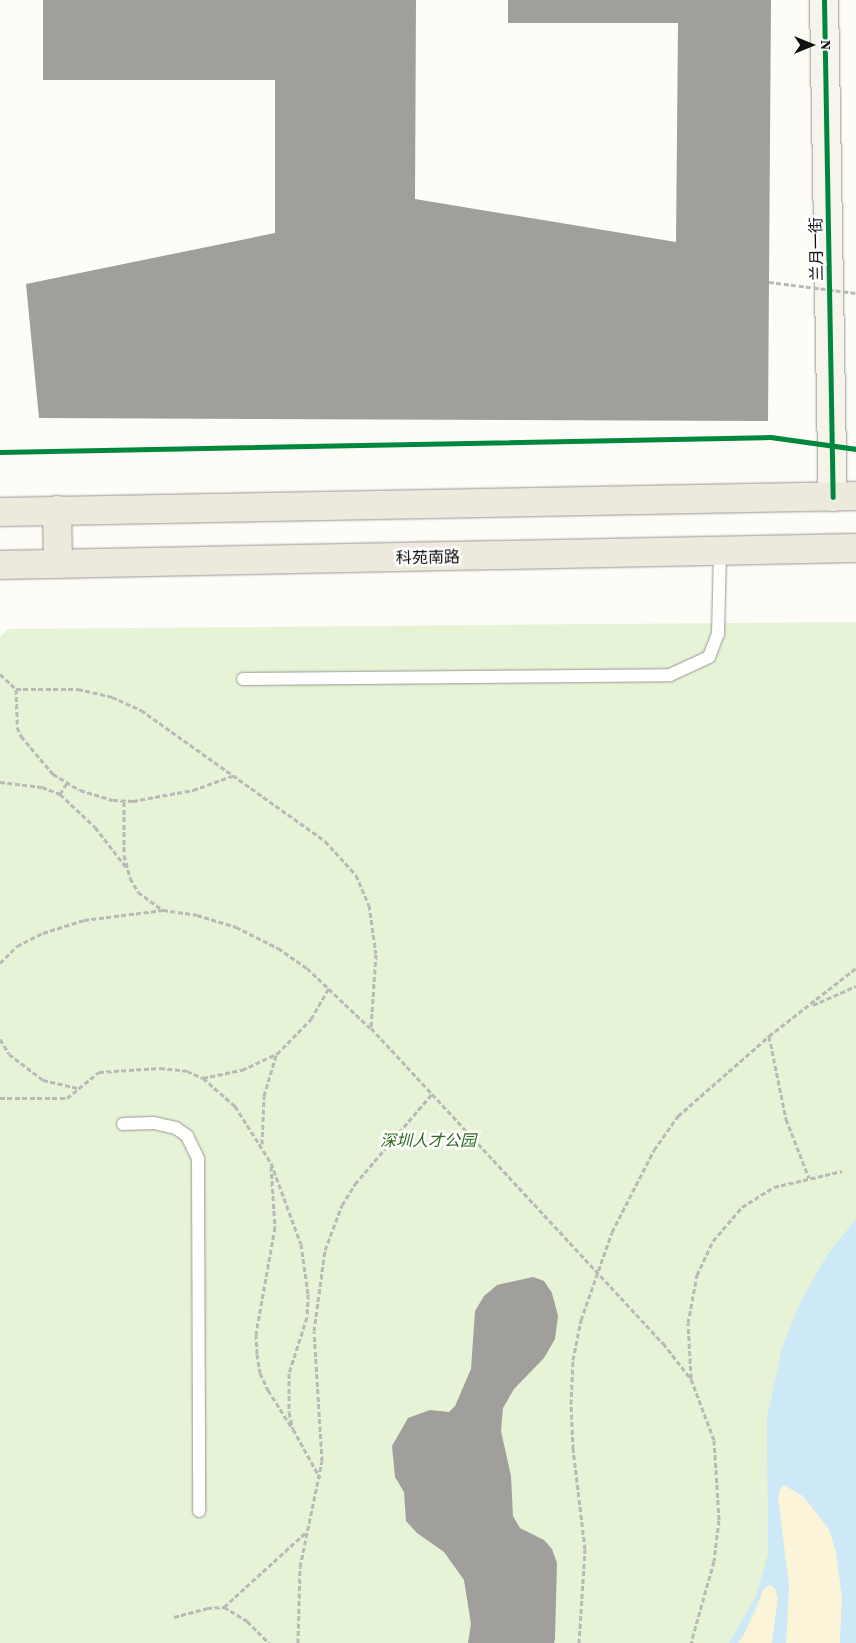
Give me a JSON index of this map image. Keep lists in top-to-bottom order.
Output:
{
  "streets": {
    "main road": ["科苑南路"],
    "street": ["兰月一街"]
  },
  "parks": ["深圳人才公园"],
  "north": "right"
}
